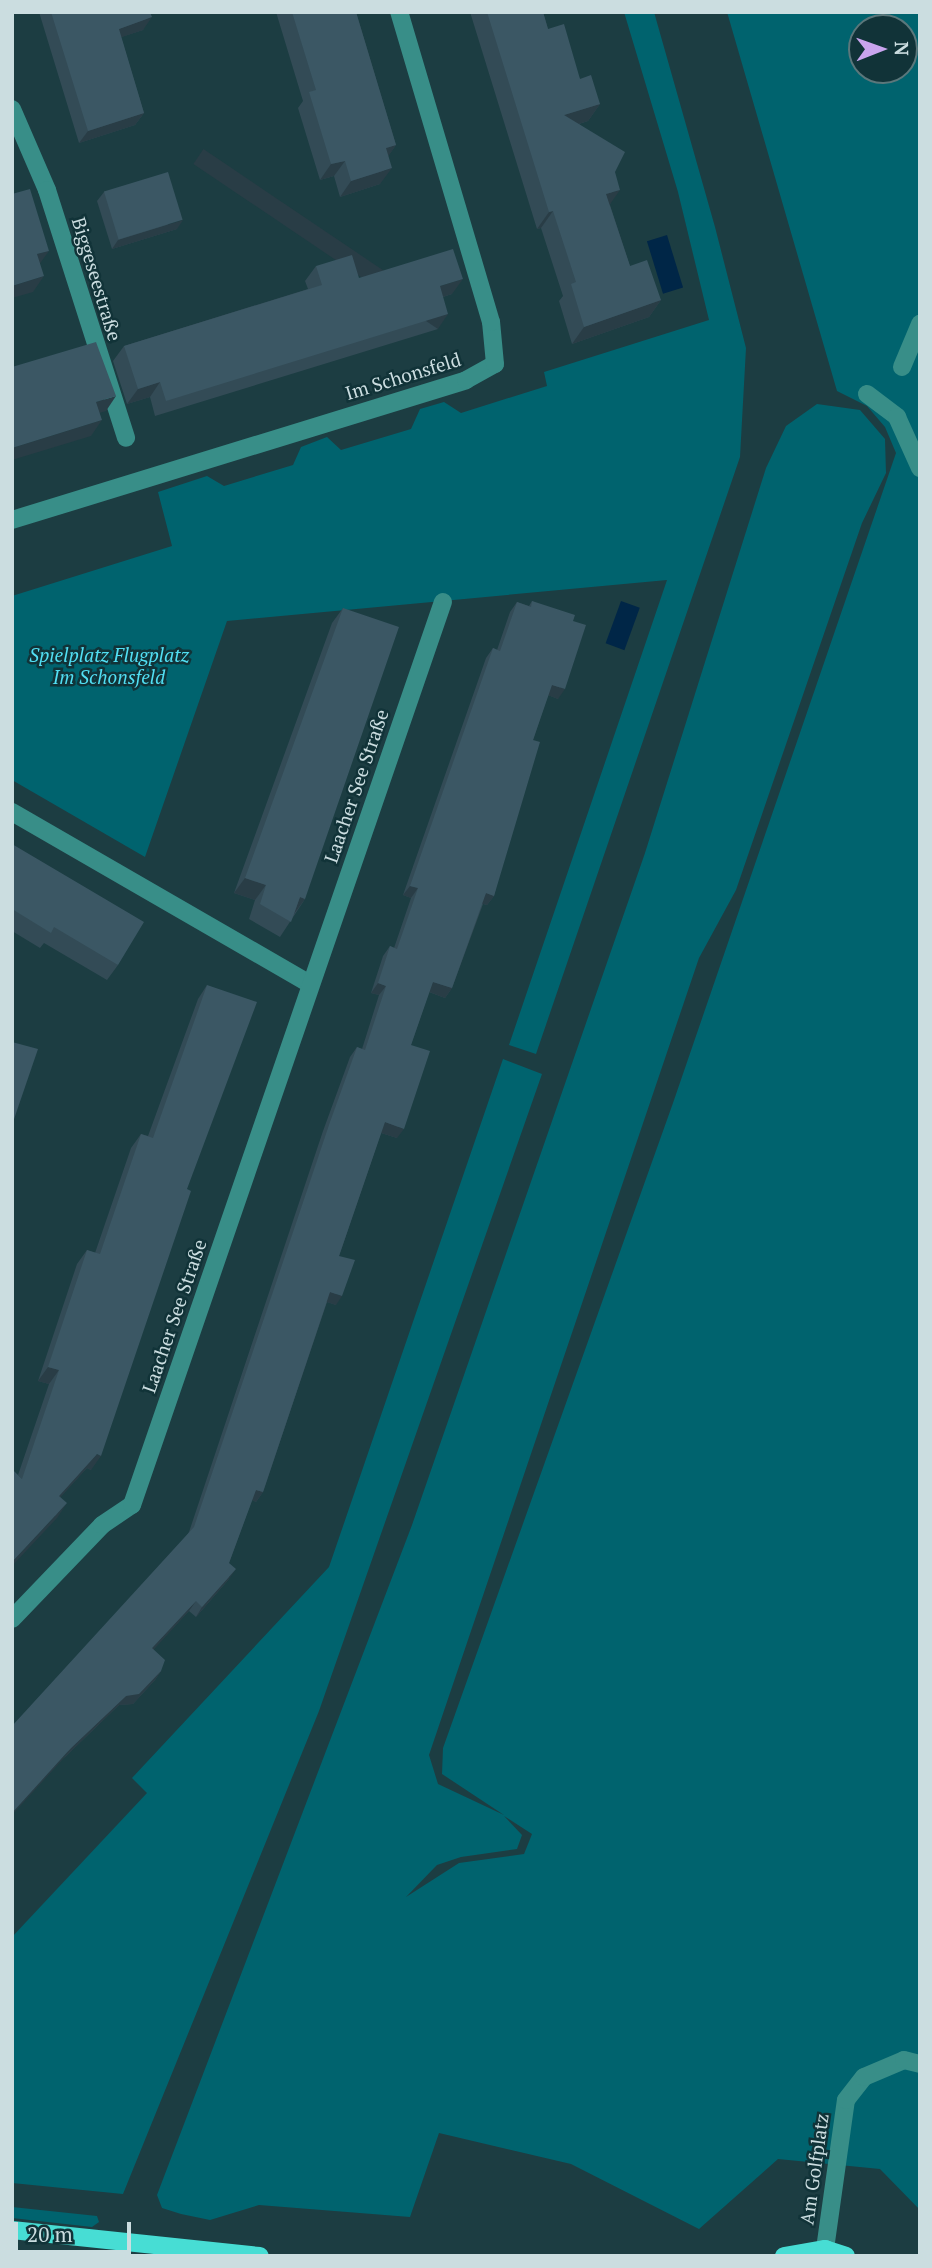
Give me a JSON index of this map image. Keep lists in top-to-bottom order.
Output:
{
  "streets": {
    "street": [
      "Biggeseestraße",
      "Im Schonsfeld",
      "Laacher See Straße",
      "Am Golfplatz"
    ]
  },
  "parks": ["Spielplatz Flugplatz Im Schonsfeld"],
  "scale_bar": "20 m",
  "north": "right"
}
